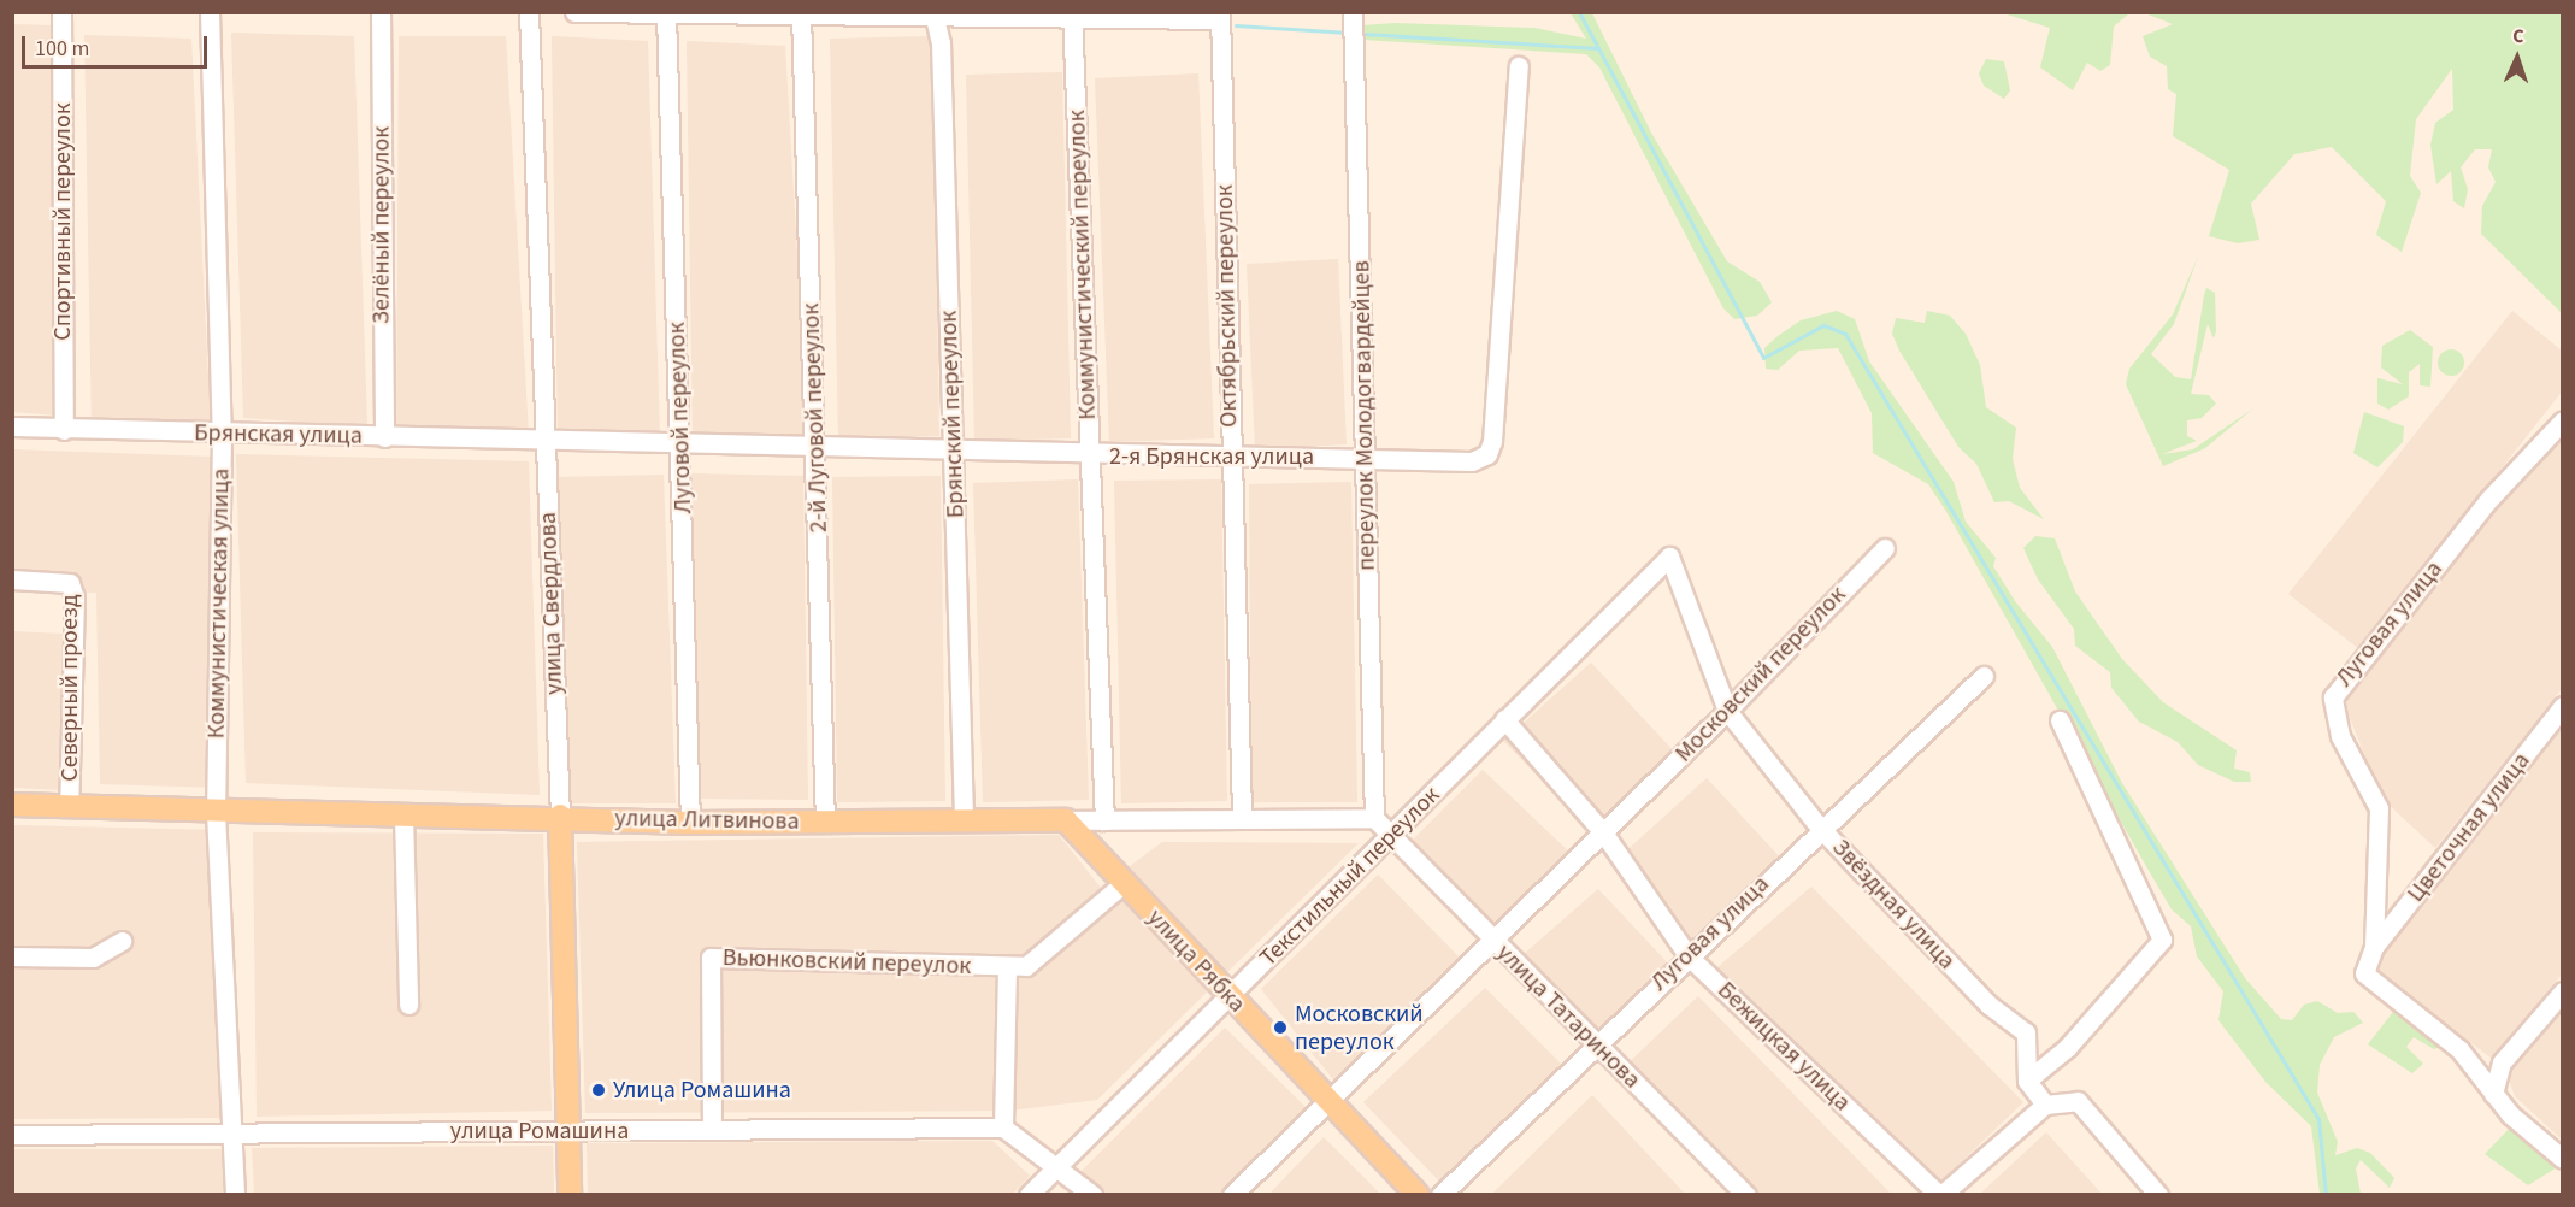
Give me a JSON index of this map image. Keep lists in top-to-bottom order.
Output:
{
  "streets": {
    "main road": ["улица Свердлова", "улица Литвинова", "улица Рябка"],
    "street": [
      "Спортивный переулок",
      "Зелёный переулок",
      "Коммунистический переулок",
      "Октябрьский переулок",
      "Брянский переулок",
      "переулок Молодогвардейцев",
      "Луговой переулок",
      "2-й Луговой переулок",
      "Брянская улица",
      "2-я Брянская улица",
      "Коммунистическая улица",
      "Луговая улица",
      "Московский переулок",
      "Северный проезд",
      "Цветочная улица",
      "Текстильный переулок",
      "Звёздная улица",
      "Вьюнковский переулок",
      "улица Татаринова",
      "Бежицкая улица",
      "улица Ромашина"
    ]
  },
  "crossings": [
    ["Спортивный переулок", "Брянская улица"],
    ["Зелёный переулок", "Брянская улица"],
    ["Коммунистический переулок", "2-я Брянская улица"],
    ["Коммунистический переулок", "улица Литвинова"],
    ["Октябрьский переулок", "2-я Брянская улица"],
    ["Октябрьский переулок", "улица Литвинова"],
    ["Брянский переулок", "2-я Брянская улица"],
    ["Брянский переулок", "улица Литвинова"],
    ["переулок Молодогвардейцев", "2-я Брянская улица"],
    ["переулок Молодогвардейцев", "улица Литвинова"],
    ["Луговой переулок", "2-я Брянская улица"],
    ["Луговой переулок", "улица Литвинова"],
    ["2-й Луговой переулок", "2-я Брянская улица"],
    ["2-й Луговой переулок", "улица Литвинова"],
    ["Брянская улица", "2-я Брянская улица"],
    ["Брянская улица", "Коммунистическая улица"],
    ["Брянская улица", "улица Свердлова"],
    ["2-я Брянская улица", "улица Свердлова"],
    ["Коммунистическая улица", "улица Литвинова"],
    ["Коммунистическая улица", "улица Ромашина"],
    ["улица Свердлова", "улица Литвинова"],
    ["улица Свердлова", "улица Ромашина"],
    ["Луговая улица", "Цветочная улица"],
    ["Луговая улица", "Звёздная улица"],
    ["Луговая улица", "улица Татаринова"],
    ["Луговая улица", "Бежицкая улица"],
    ["Московский переулок", "Звёздная улица"],
    ["Московский переулок", "улица Рябка"],
    ["Московский переулок", "улица Татаринова"],
    ["Московский переулок", "Бежицкая улица"],
    ["Северный проезд", "улица Литвинова"],
    ["улица Литвинова", "улица Рябка"],
    ["Текстильный переулок", "Звёздная улица"],
    ["Текстильный переулок", "улица Рябка"],
    ["Текстильный переулок", "улица Татаринова"],
    ["Текстильный переулок", "Бежицкая улица"],
    ["улица Рябка", "Вьюнковский переулок"],
    ["Вьюнковский переулок", "улица Ромашина"]
  ],
  "places": ["Московский переулок", "Улица Ромашина"],
  "scale_bar": "100 m",
  "north": "top"
}
